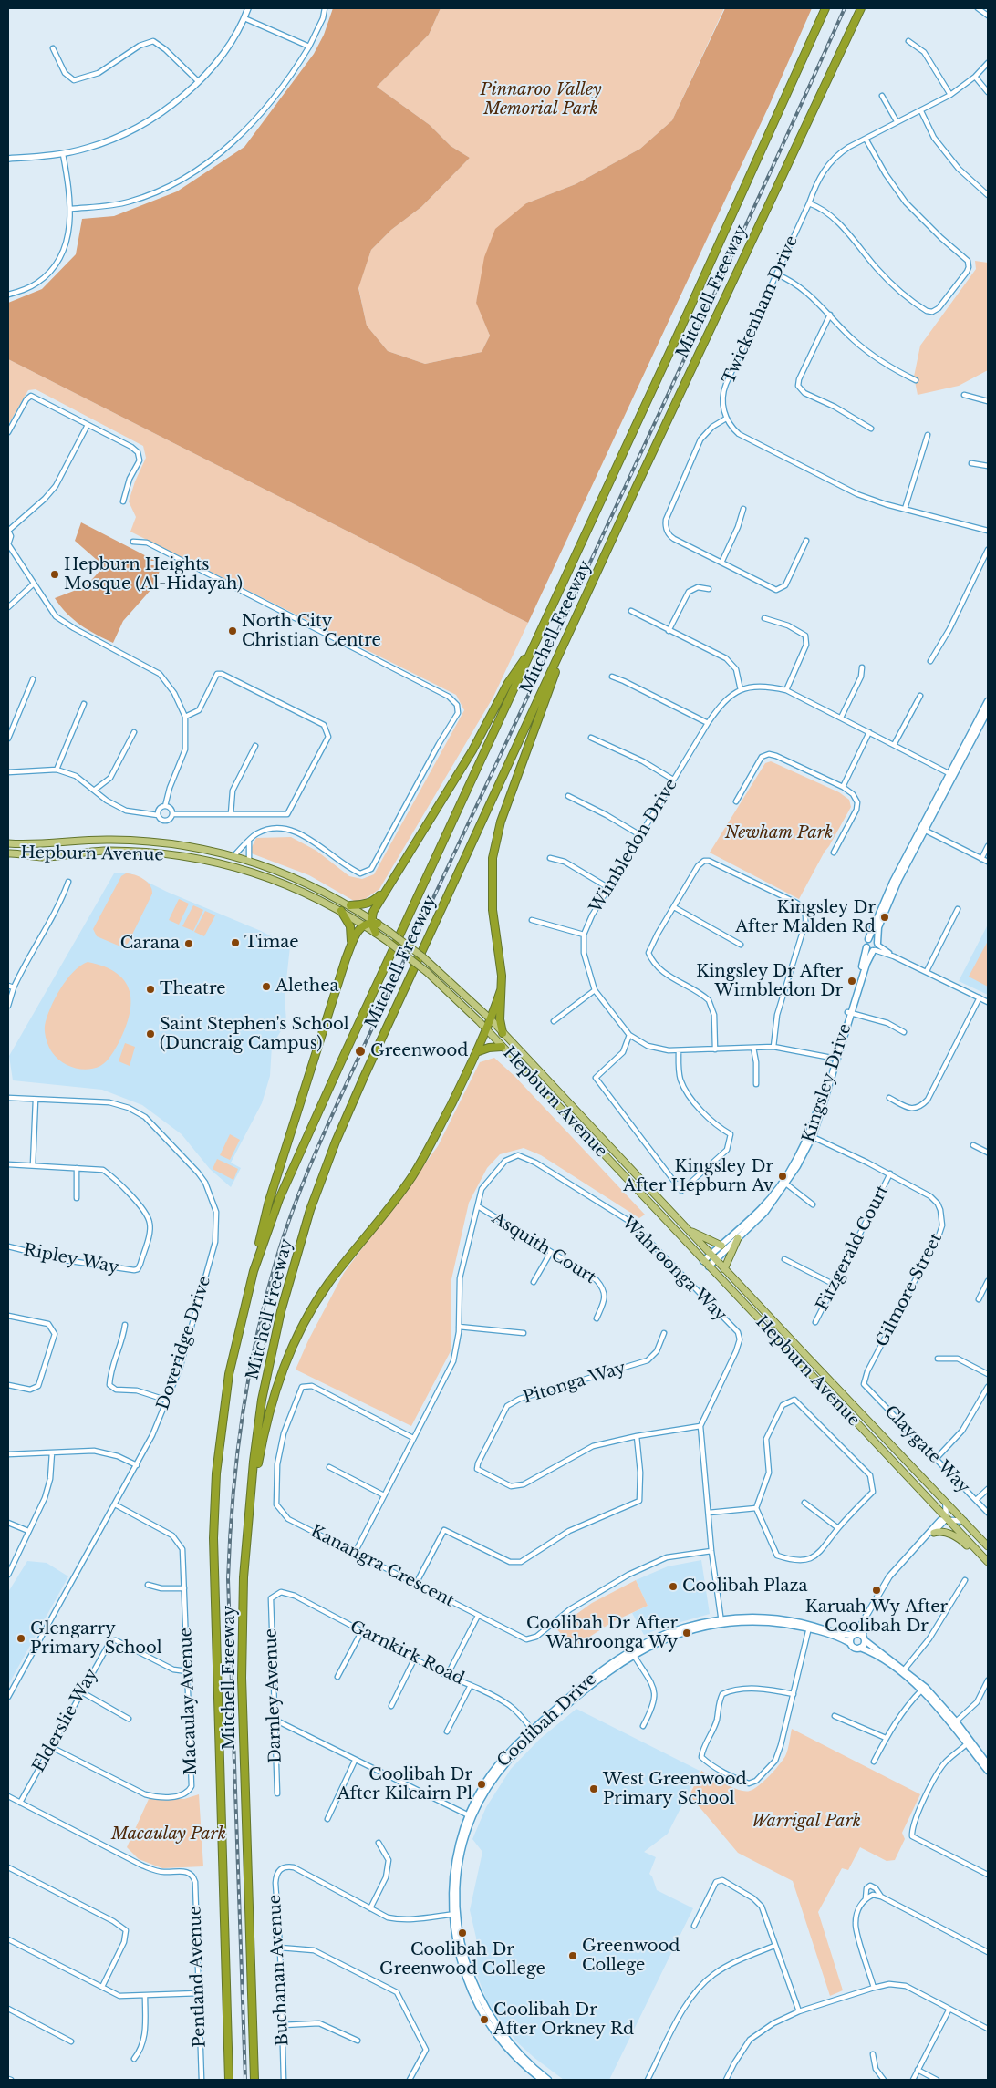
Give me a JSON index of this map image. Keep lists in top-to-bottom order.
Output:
{
  "streets": {
    "highway": ["Mitchell Freeway"],
    "main road": ["Hepburn Avenue", "Kingsley Drive", "Coolibah Drive"],
    "street": [
      "Twickenham Drive",
      "Wimbledon Drive",
      "Asquith Court",
      "Fitzgerald Court",
      "Ripley Way",
      "Wahroonga Way",
      "Gilmore Street",
      "Doveridge Drive",
      "Pitonga Way",
      "Claygate Way",
      "Kanangra Crescent",
      "Garnkirk Road",
      "Darnley Avenue",
      "Macaulay Avenue",
      "Elderslie Way",
      "Buchanan Avenue",
      "Pentland Avenue"
    ]
  },
  "crossings": [
    ["Wimbledon Drive", "Kingsley Drive"],
    ["Hepburn Avenue", "Kingsley Drive"],
    ["Kingsley Drive", "Gilmore Street"],
    ["Asquith Court", "Wahroonga Way"],
    ["Fitzgerald Court", "Gilmore Street"],
    ["Wahroonga Way", "Pitonga Way"],
    ["Wahroonga Way", "Kanangra Crescent"],
    ["Wahroonga Way", "Coolibah Drive"],
    ["Gilmore Street", "Claygate Way"],
    ["Doveridge Drive", "Macaulay Avenue"],
    ["Garnkirk Road", "Darnley Avenue"],
    ["Garnkirk Road", "Coolibah Drive"],
    ["Macaulay Avenue", "Elderslie Way"],
    ["Elderslie Way", "Pentland Avenue"]
  ],
  "parks": [
    "Pinnaroo Valley Memorial Park",
    "Newham Park",
    "Warrigal Park",
    "Macaulay Park"
  ],
  "places": [
    "Hepburn Heights Mosque (Al-Hidayah)",
    "North City Christian Centre",
    "Kingsley Dr After Malden Rd",
    "Timae",
    "Carana",
    "Kingsley Dr After Wimbledon Dr",
    "Alethea",
    "Theatre",
    "Saint Stephen's School (Duncraig Campus)",
    "Greenwood",
    "Kingsley Dr After Hepburn Av",
    "Coolibah Plaza",
    "Karuah Wy After Coolibah Dr",
    "Coolibah Dr After Wahroonga Wy",
    "Glengarry Primary School",
    "Coolibah Dr After Kilcairn Pl",
    "West Greenwood Primary School",
    "Coolibah Dr Greenwood College",
    "Greenwood College",
    "Coolibah Dr After Orkney Rd"
  ]
}
